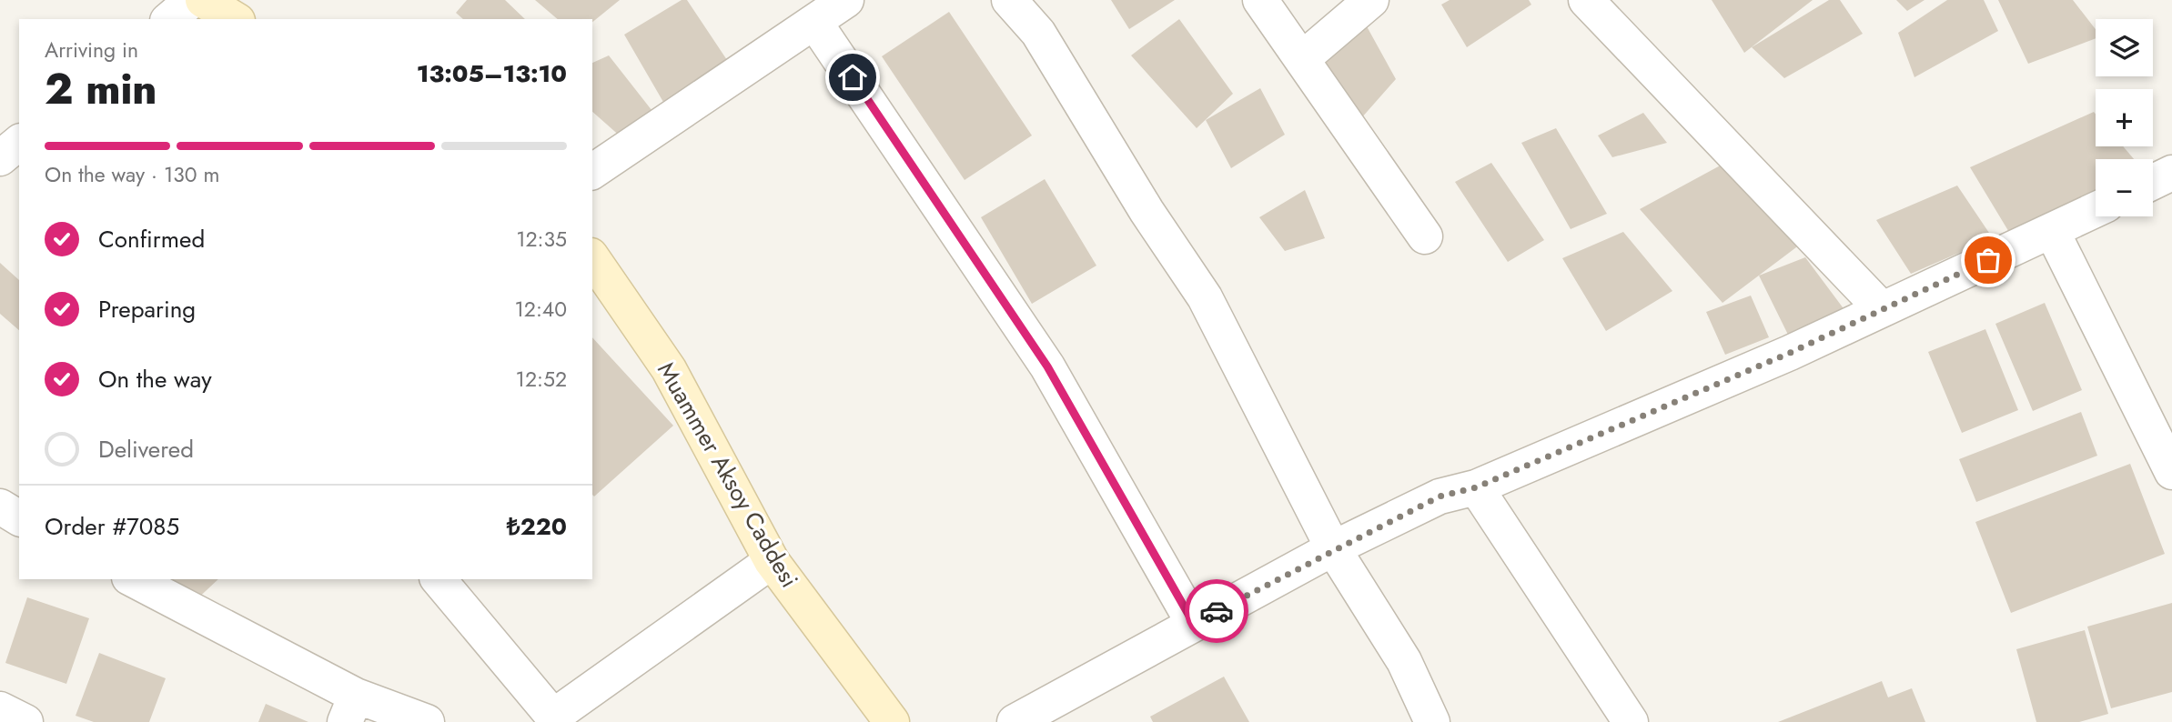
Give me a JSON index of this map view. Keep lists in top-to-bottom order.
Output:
{
  "streets": {
    "street": ["Muammer Aksoy Caddesi"]
  },
  "page": {
    "map_buttons": ["+", "−"],
    "heading": ["2 min", "Arriving in", "13:05–13:10"],
    "panel": ["Order #7085", "₺220"],
    "bar": "On the way · 130 m",
    "list": [
      ["Confirmed", "12:35"],
      ["Preparing", "12:40"],
      ["On the way", "12:52"],
      "Delivered"
    ]
  }
}
